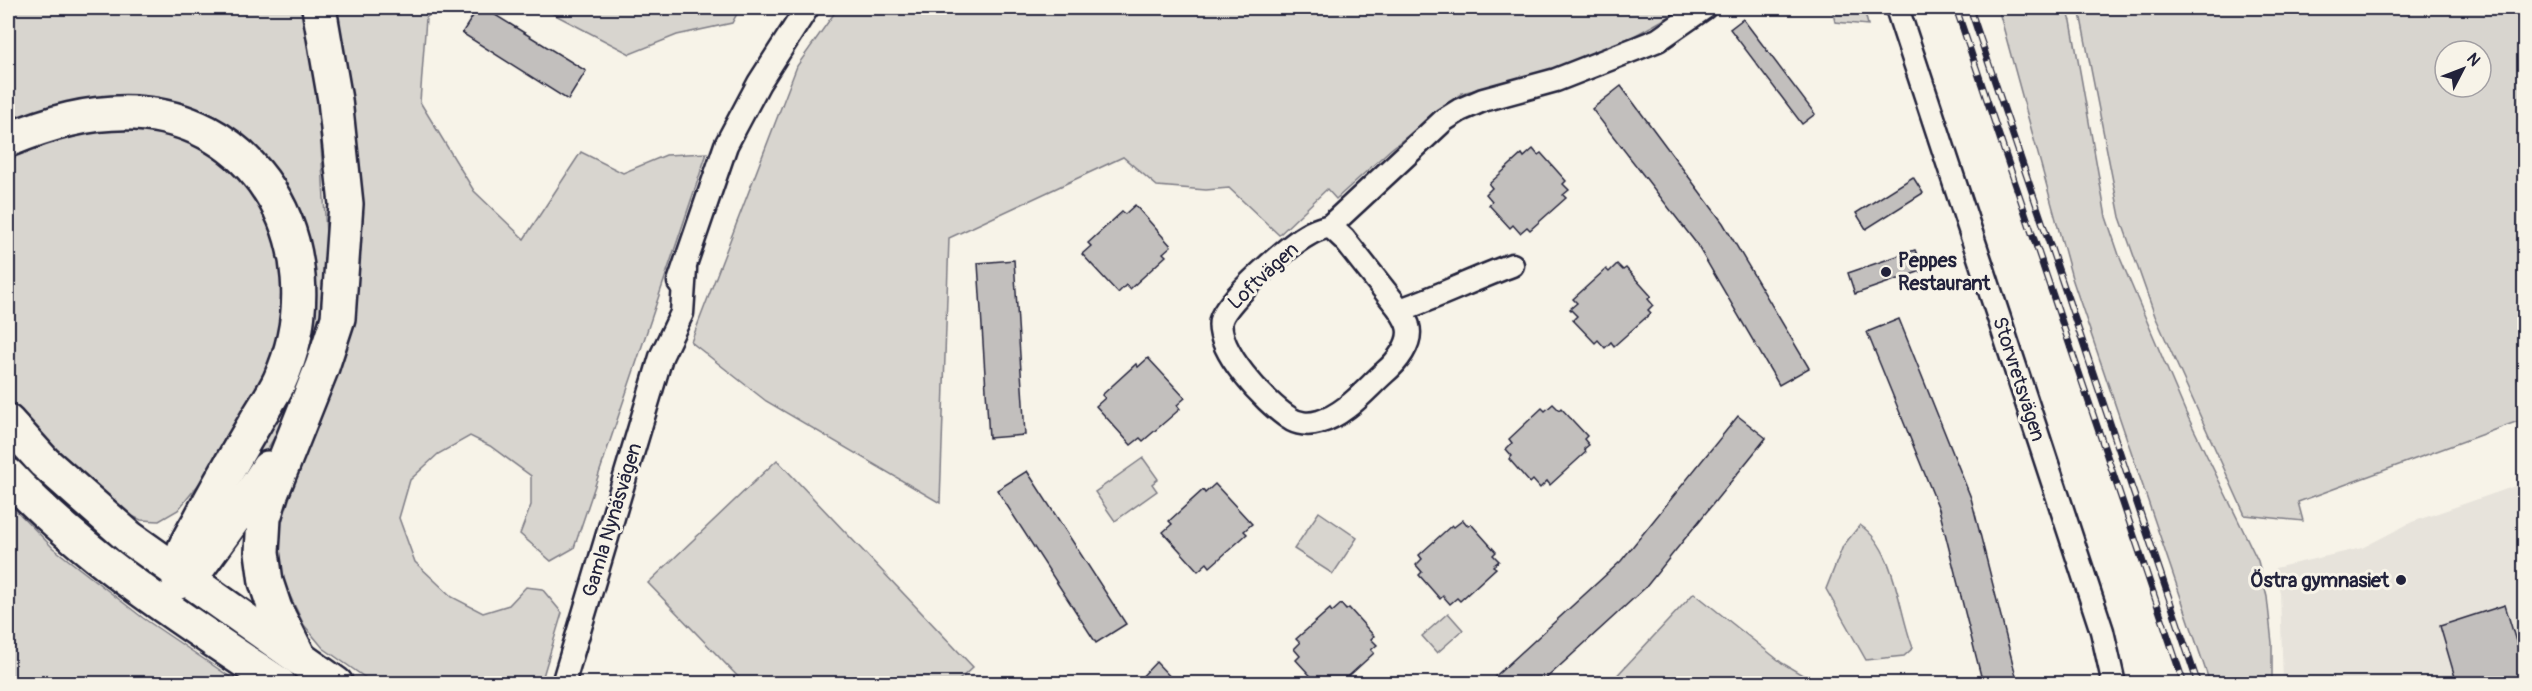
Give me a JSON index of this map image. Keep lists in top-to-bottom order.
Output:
{
  "streets": {
    "street": ["Loftvägen", "Storvretsvägen", "Gamla Nynäsvägen"]
  },
  "places": ["Peppes Restaurant", "Östra gymnasiet"],
  "north": "top right"
}
